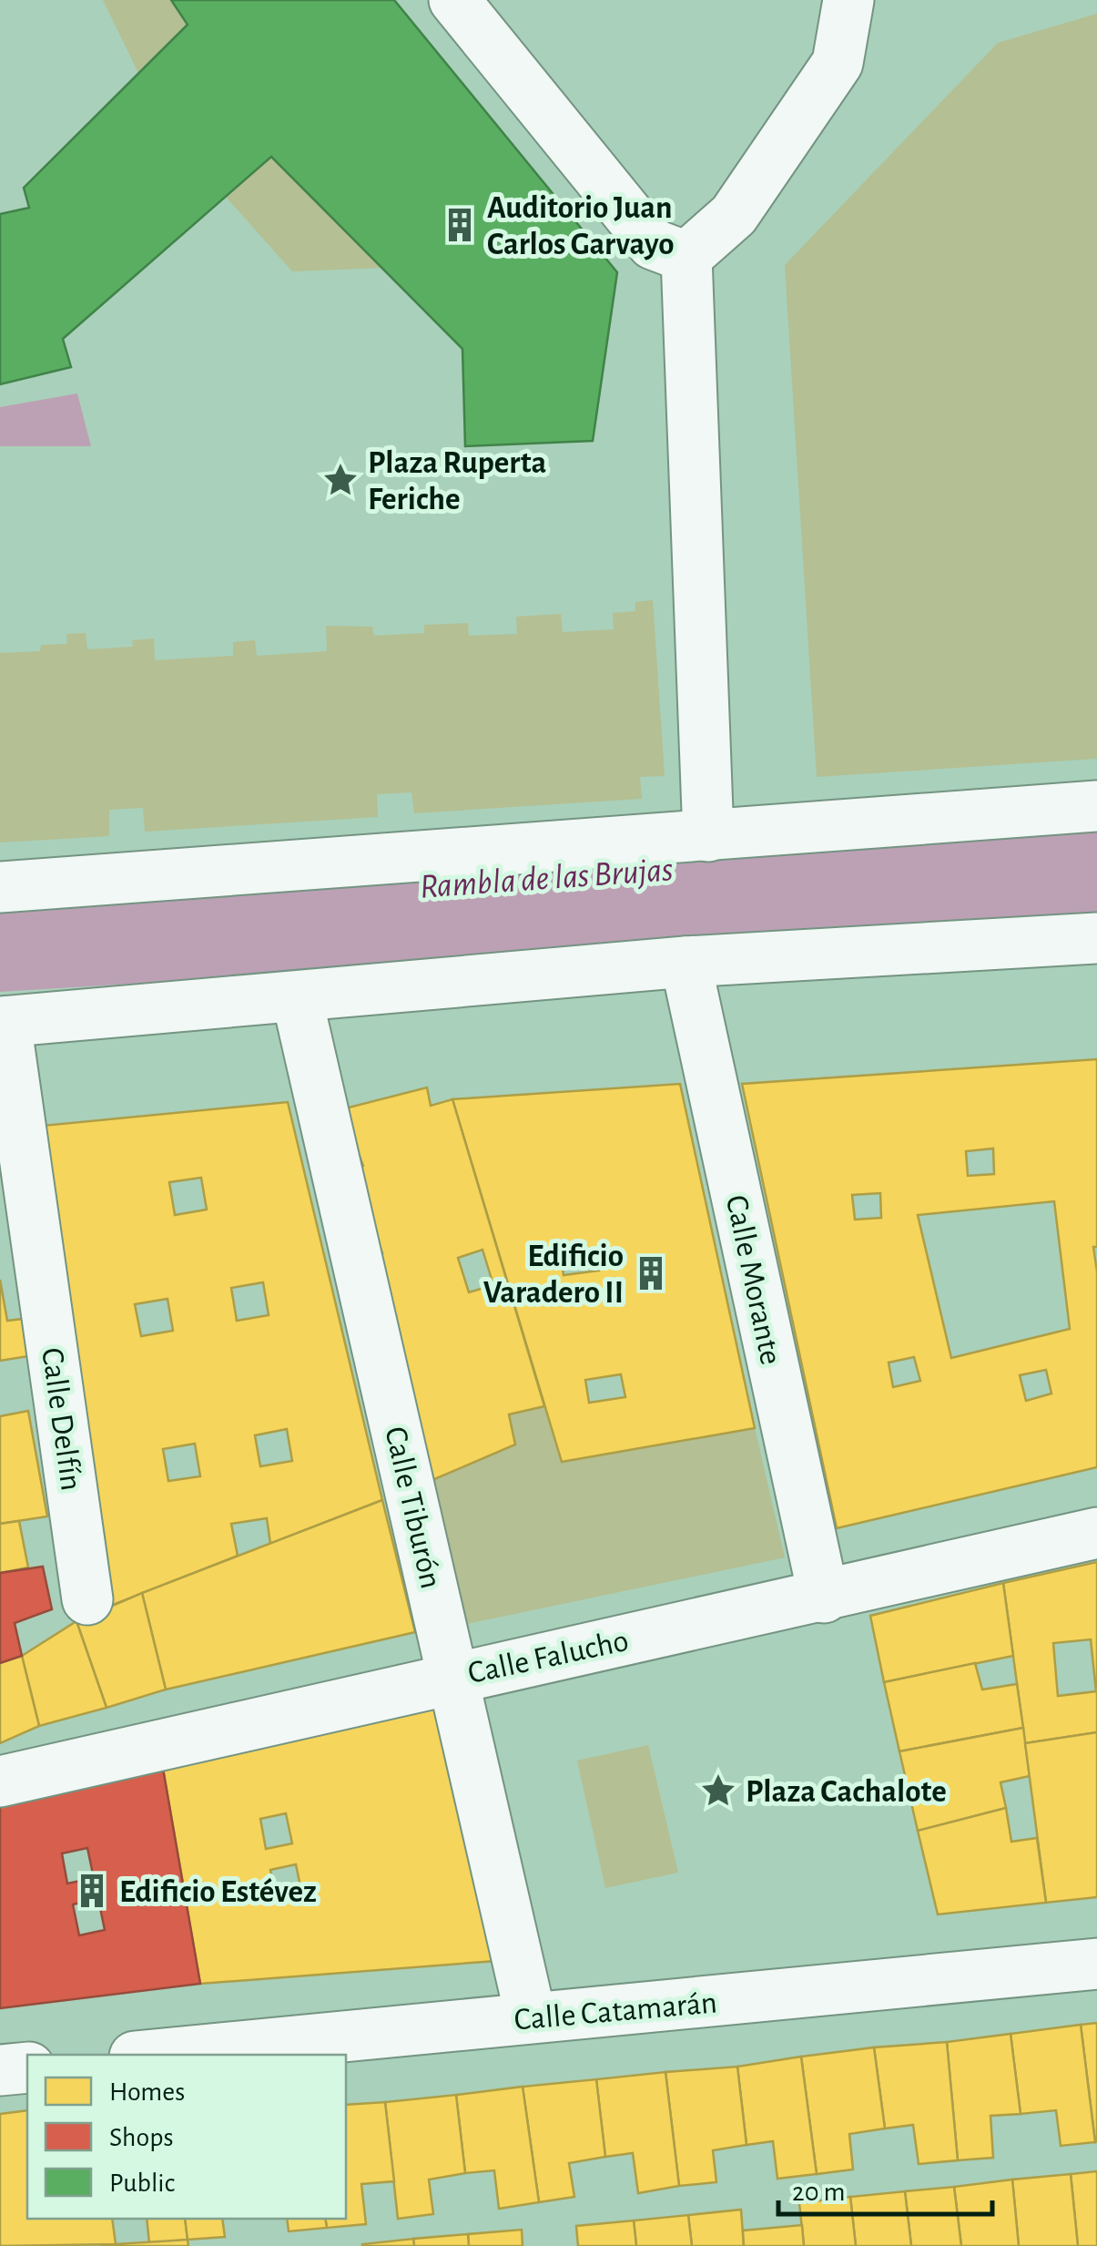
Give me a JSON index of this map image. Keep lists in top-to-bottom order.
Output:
{
  "streets": {
    "street": [
      "Calle Morante",
      "Calle Delfín",
      "Calle Tiburón",
      "Calle Falucho",
      "Calle Catamarán"
    ]
  },
  "crossings": [
    ["Calle Morante", "Calle Falucho"],
    ["Calle Tiburón", "Calle Falucho"],
    ["Calle Tiburón", "Calle Catamarán"]
  ],
  "water": ["Rambla de las Brujas"],
  "places": {
    "building": ["Auditorio Juan Carlos Garvayo", "Edificio Varadero II", "Edificio Estévez"],
    "place": ["Plaza Ruperta Feriche", "Plaza Cachalote"]
  },
  "legend": ["Homes", "Shops", "Public"],
  "scale_bar": "20 m"
}
